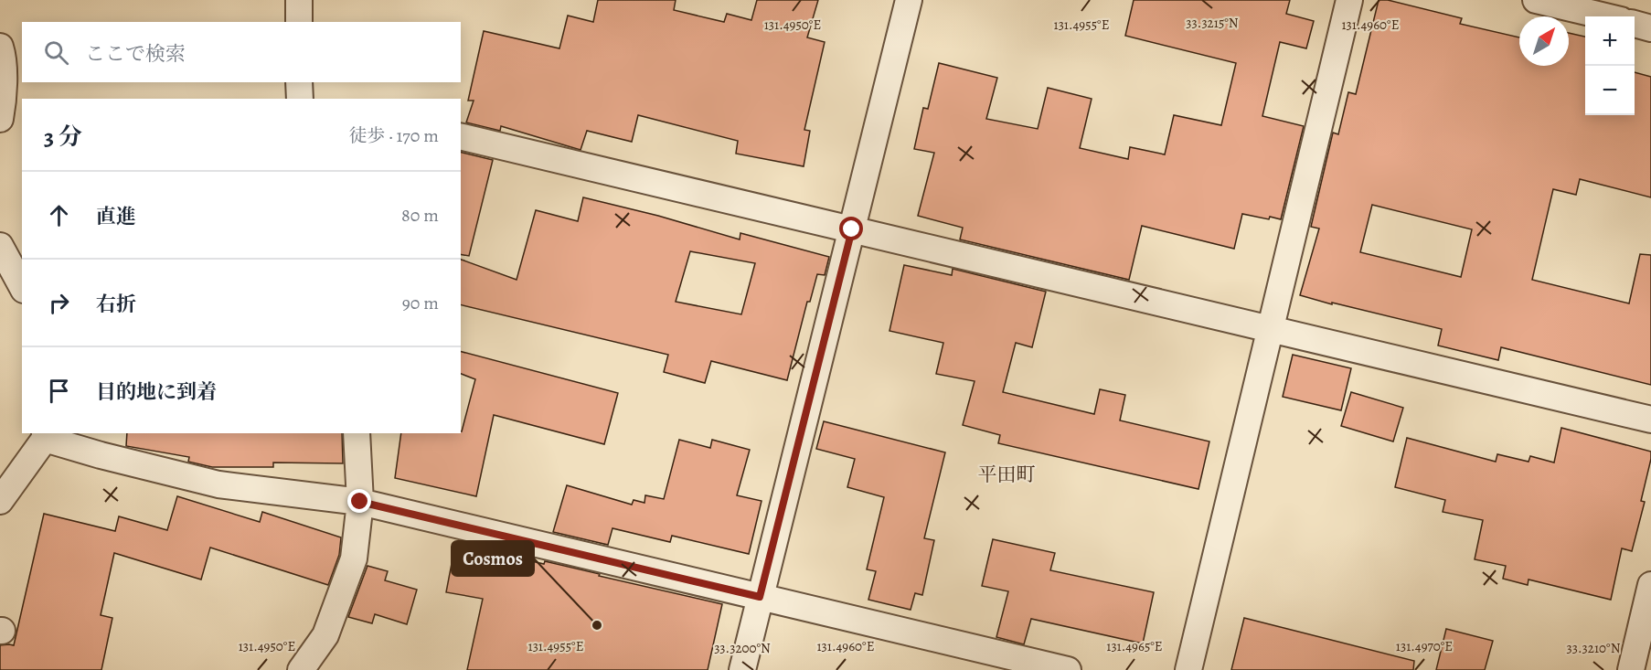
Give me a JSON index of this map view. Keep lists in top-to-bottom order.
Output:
{
  "districts": ["平田町"],
  "places": ["Cosmos"],
  "north": "top right",
  "page": {
    "map_buttons": ["+", "−"],
    "search": "ここで検索",
    "heading": ["3 分", "徒歩 · 170 m"],
    "list": [
      ["直進", "80 m"],
      ["右折", "90 m"],
      "目的地に到着"
    ]
  },
  "coordinates": [
    "33.3215°N",
    "131.4950°E",
    "131.4955°E",
    "131.4960°E",
    "131.4965°E",
    "131.4970°E",
    "33.3200°N",
    "33.3210°N"
  ]
}
